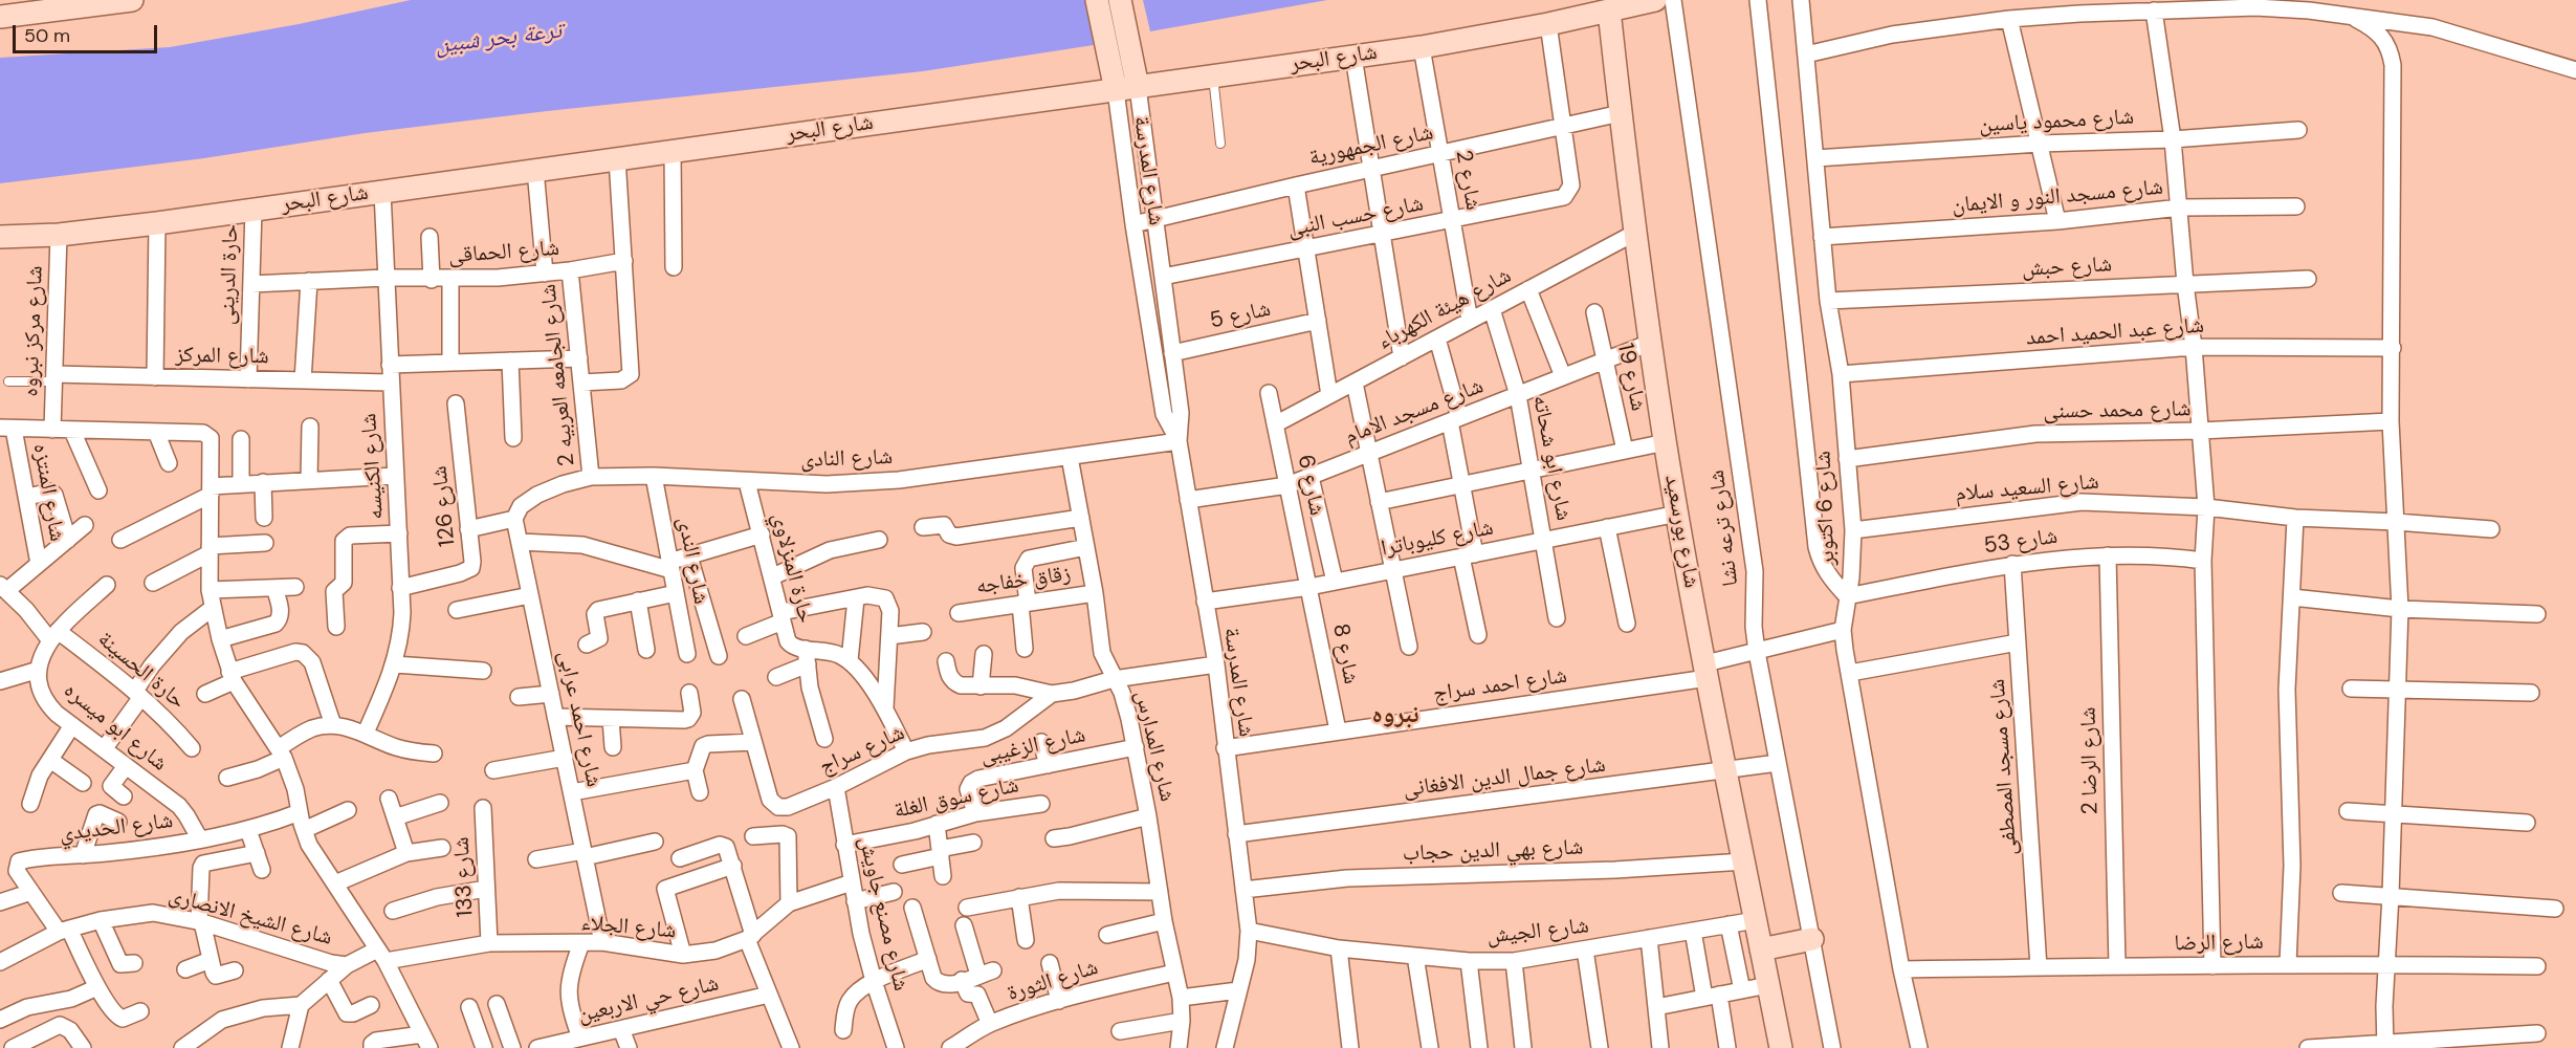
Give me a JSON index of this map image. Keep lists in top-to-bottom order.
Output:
{
  "streets": {
    "street": [
      "شارع البحر",
      "شارع محمود ياسين",
      "شارع الجمهورية",
      "شارع المدرسة",
      "شارع 2",
      "شارع مسجد النور و الايمان",
      "شارع حسب النبى",
      "شارع الحماقى",
      "شارع حبش",
      "حارة الدرينى",
      "شارع هيئة الكهرباء",
      "شارع 5",
      "شارع مركز نبروه",
      "شارع عبد الحميد احمد",
      "شارع المركز",
      "شارع الجامعه العربيه 2",
      "شارع 19",
      "شارع محمد حسنى",
      "شارع مسجد الامام",
      "شارع ابو شحاته",
      "شارع النادى",
      "شارع الكنيسه",
      "شارع 6",
      "شارع السعيد سلام",
      "شارع المنتزه",
      "شارع 126",
      "شارع 6 اكتوبر",
      "شارع ترعه نشا",
      "شارع بورسعيد",
      "شارع كليوباترا",
      "شارع 53",
      "شارع الندى",
      "حارة المنزلاوي",
      "زقاق خفاجه",
      "شارع 8",
      "حارة الحسينة",
      "شارع احمد سراج",
      "شارع احمد عرابى",
      "شارع ابو ميسره",
      "شارع الزغيبى",
      "شارع المدارس",
      "شارع سراج",
      "شارع الرضا 2",
      "شارع مسجد المصطفى",
      "شارع جمال الدين الافغانى",
      "شارع سوق الغلة",
      "شارع الحديدي",
      "شارع بهي الدين حجاب",
      "شارع 133",
      "شارع مصنع جاويش",
      "شارع الشيخ الانصارى",
      "شارع الجلاء",
      "شارع الجيش",
      "شارع الرضا",
      "شارع الثورة",
      "شارع حي الاربعين"
    ]
  },
  "crossings": [
    ["شارع البحر", "شارع المدرسة"],
    ["شارع البحر", "شارع 2"],
    ["شارع البحر", "حارة الدرينى"],
    ["شارع البحر", "شارع مركز نبروه"],
    ["شارع البحر", "شارع الكنيسه"],
    ["شارع البحر", "شارع بورسعيد"],
    ["شارع محمود ياسين", "شارع 6 اكتوبر"],
    ["شارع الجمهورية", "شارع المدرسة"],
    ["شارع الجمهورية", "شارع 2"],
    ["شارع الجمهورية", "شارع حسب النبى"],
    ["شارع الجمهورية", "شارع بورسعيد"],
    ["شارع المدرسة", "شارع حسب النبى"],
    ["شارع المدرسة", "شارع 5"],
    ["شارع المدرسة", "شارع مسجد الامام"],
    ["شارع المدرسة", "شارع النادى"],
    ["شارع المدرسة", "شارع كليوباترا"],
    ["شارع المدرسة", "شارع احمد سراج"],
    ["شارع المدرسة", "شارع سراج"],
    ["شارع المدرسة", "شارع جمال الدين الافغانى"],
    ["شارع المدرسة", "شارع بهي الدين حجاب"],
    ["شارع المدرسة", "شارع الجيش"],
    ["شارع 2", "شارع حسب النبى"],
    ["شارع 2", "شارع هيئة الكهرباء"],
    ["شارع مسجد النور و الايمان", "شارع 6 اكتوبر"],
    ["شارع الحماقى", "حارة الدرينى"],
    ["شارع الحماقى", "شارع الجامعه العربيه 2"],
    ["شارع الحماقى", "شارع الكنيسه"],
    ["شارع حبش", "شارع 6 اكتوبر"],
    ["حارة الدرينى", "شارع المركز"],
    ["شارع هيئة الكهرباء", "شارع ابو شحاته"],
    ["شارع هيئة الكهرباء", "شارع 6"],
    ["شارع هيئة الكهرباء", "شارع بورسعيد"],
    ["شارع مركز نبروه", "شارع المركز"],
    ["شارع عبد الحميد احمد", "شارع 6 اكتوبر"],
    ["شارع المركز", "شارع الكنيسه"],
    ["شارع الجامعه العربيه 2", "شارع النادى"],
    ["شارع 19", "شارع مسجد الامام"],
    ["شارع محمد حسنى", "شارع 6 اكتوبر"],
    ["شارع مسجد الامام", "شارع ابو شحاته"],
    ["شارع مسجد الامام", "شارع 6"],
    ["شارع مسجد الامام", "شارع بورسعيد"],
    ["شارع ابو شحاته", "شارع كليوباترا"],
    ["شارع النادى", "شارع 126"],
    ["شارع النادى", "شارع الندى"],
    ["شارع النادى", "حارة المنزلاوي"],
    ["شارع النادى", "شارع احمد عرابى"],
    ["شارع النادى", "شارع المدارس"],
    ["شارع الكنيسه", "شارع 126"],
    ["شارع 6", "شارع كليوباترا"],
    ["شارع 6", "شارع 8"],
    ["شارع السعيد سلام", "شارع 6 اكتوبر"],
    ["شارع 6 اكتوبر", "شارع 53"],
    ["شارع 6 اكتوبر", "شارع احمد سراج"],
    ["شارع 6 اكتوبر", "شارع الرضا"],
    ["شارع ترعه نشا", "شارع احمد سراج"],
    ["شارع ترعه نشا", "شارع جمال الدين الافغانى"],
    ["شارع بورسعيد", "شارع كليوباترا"],
    ["شارع بورسعيد", "شارع احمد سراج"],
    ["شارع بورسعيد", "شارع جمال الدين الافغانى"],
    ["شارع بورسعيد", "شارع بهي الدين حجاب"],
    ["شارع بورسعيد", "شارع الجيش"],
    ["شارع كليوباترا", "شارع 8"],
    ["شارع 53", "شارع الرضا 2"],
    ["شارع 53", "شارع مسجد المصطفى"],
    ["زقاق خفاجه", "شارع المدارس"],
    ["شارع 8", "شارع احمد سراج"],
    ["حارة الحسينة", "شارع ابو ميسره"],
    ["شارع احمد عرابى", "شارع الجلاء"],
    ["شارع ابو ميسره", "شارع الحديدي"],
    ["شارع الزغيبى", "شارع المدارس"],
    ["شارع الزغيبى", "شارع سوق الغلة"],
    ["شارع المدارس", "شارع سراج"],
    ["شارع المدارس", "شارع الثورة"],
    ["شارع سراج", "شارع مصنع جاويش"],
    ["شارع الرضا 2", "شارع الرضا"],
    ["شارع مسجد المصطفى", "شارع الرضا"],
    ["شارع سوق الغلة", "شارع مصنع جاويش"],
    ["شارع الحديدي", "شارع الشيخ الانصارى"],
    ["شارع 133", "شارع الجلاء"],
    ["شارع مصنع جاويش", "شارع الجلاء"],
    ["شارع الشيخ الانصارى", "شارع الجلاء"]
  ],
  "districts": ["نبروه"],
  "water": ["ترعة بحر شبين"],
  "scale_bar": "50 m"
}
